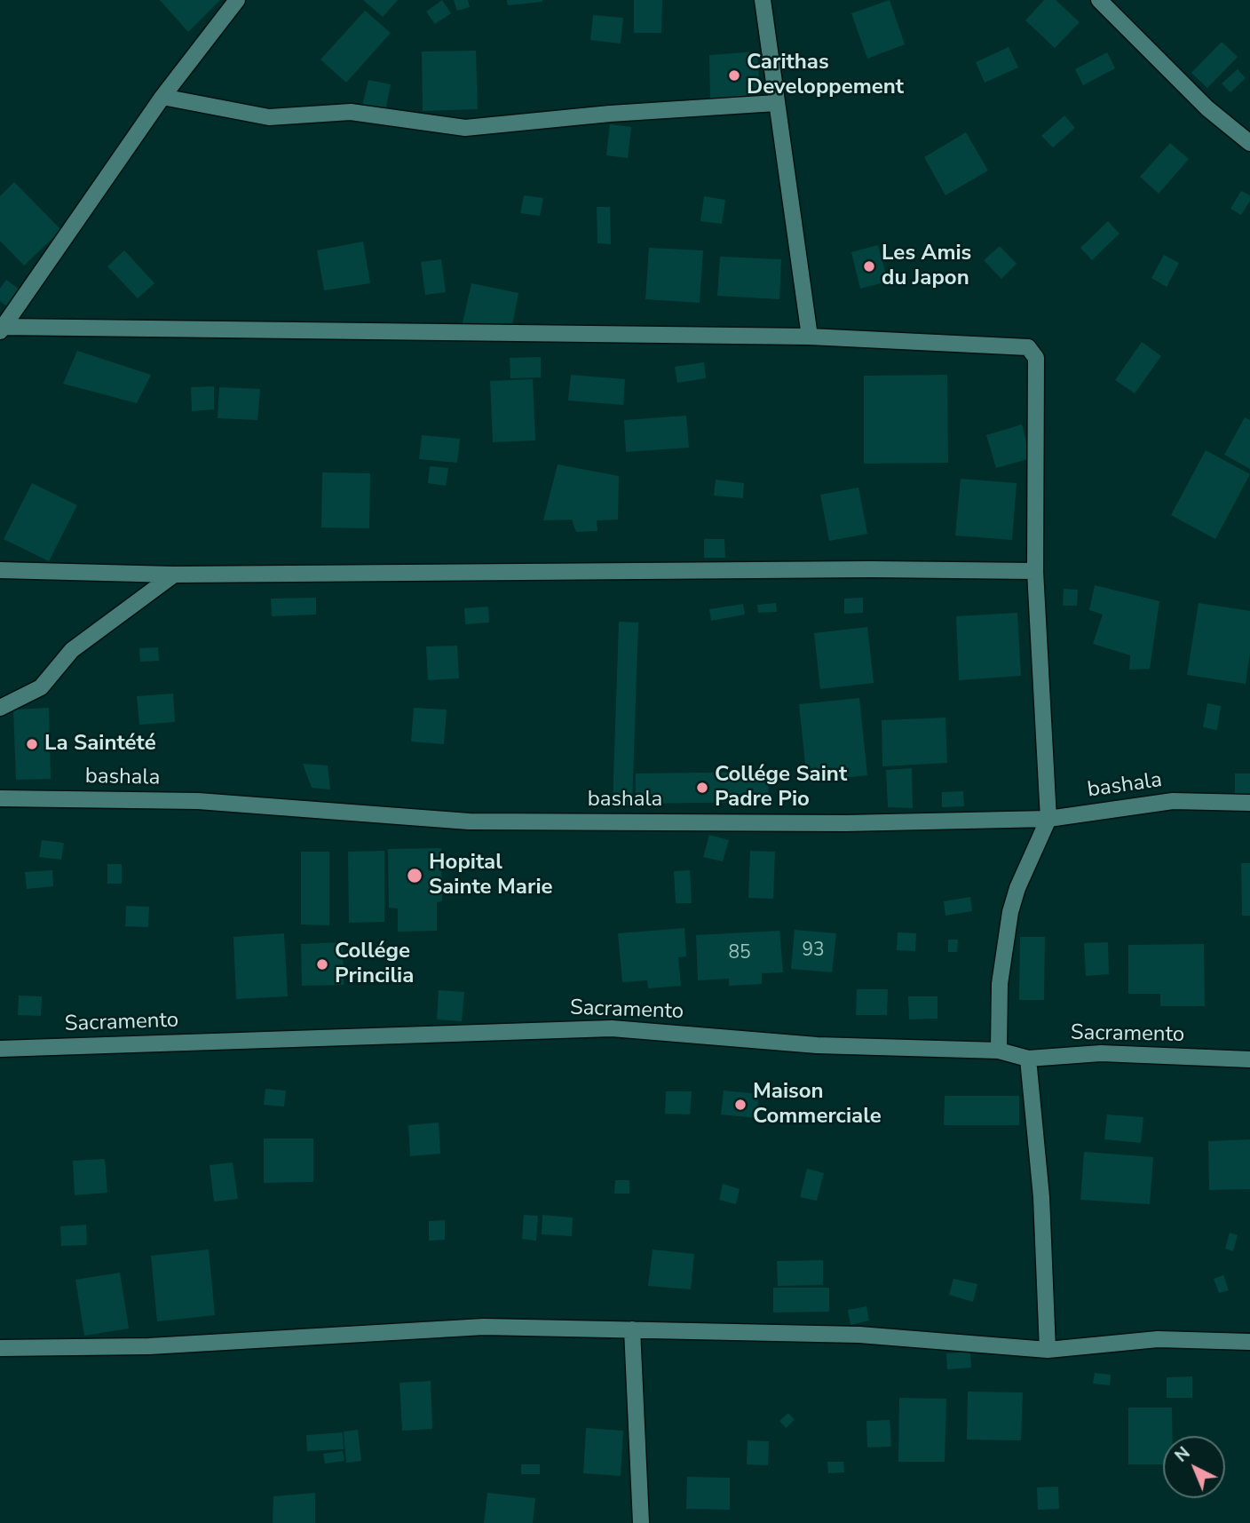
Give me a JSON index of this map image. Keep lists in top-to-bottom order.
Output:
{
  "streets": {
    "street": ["bashala", "Sacramento"]
  },
  "places": [
    "Carithas Developpement",
    "Les Amis du Japon",
    "La Saintété",
    "Collége Saint Padre Pio",
    "Hopital Sainte Marie",
    "Collége Princilia",
    "Maison Commerciale"
  ],
  "house_numbers": ["93", "85"],
  "north": "top left"
}
